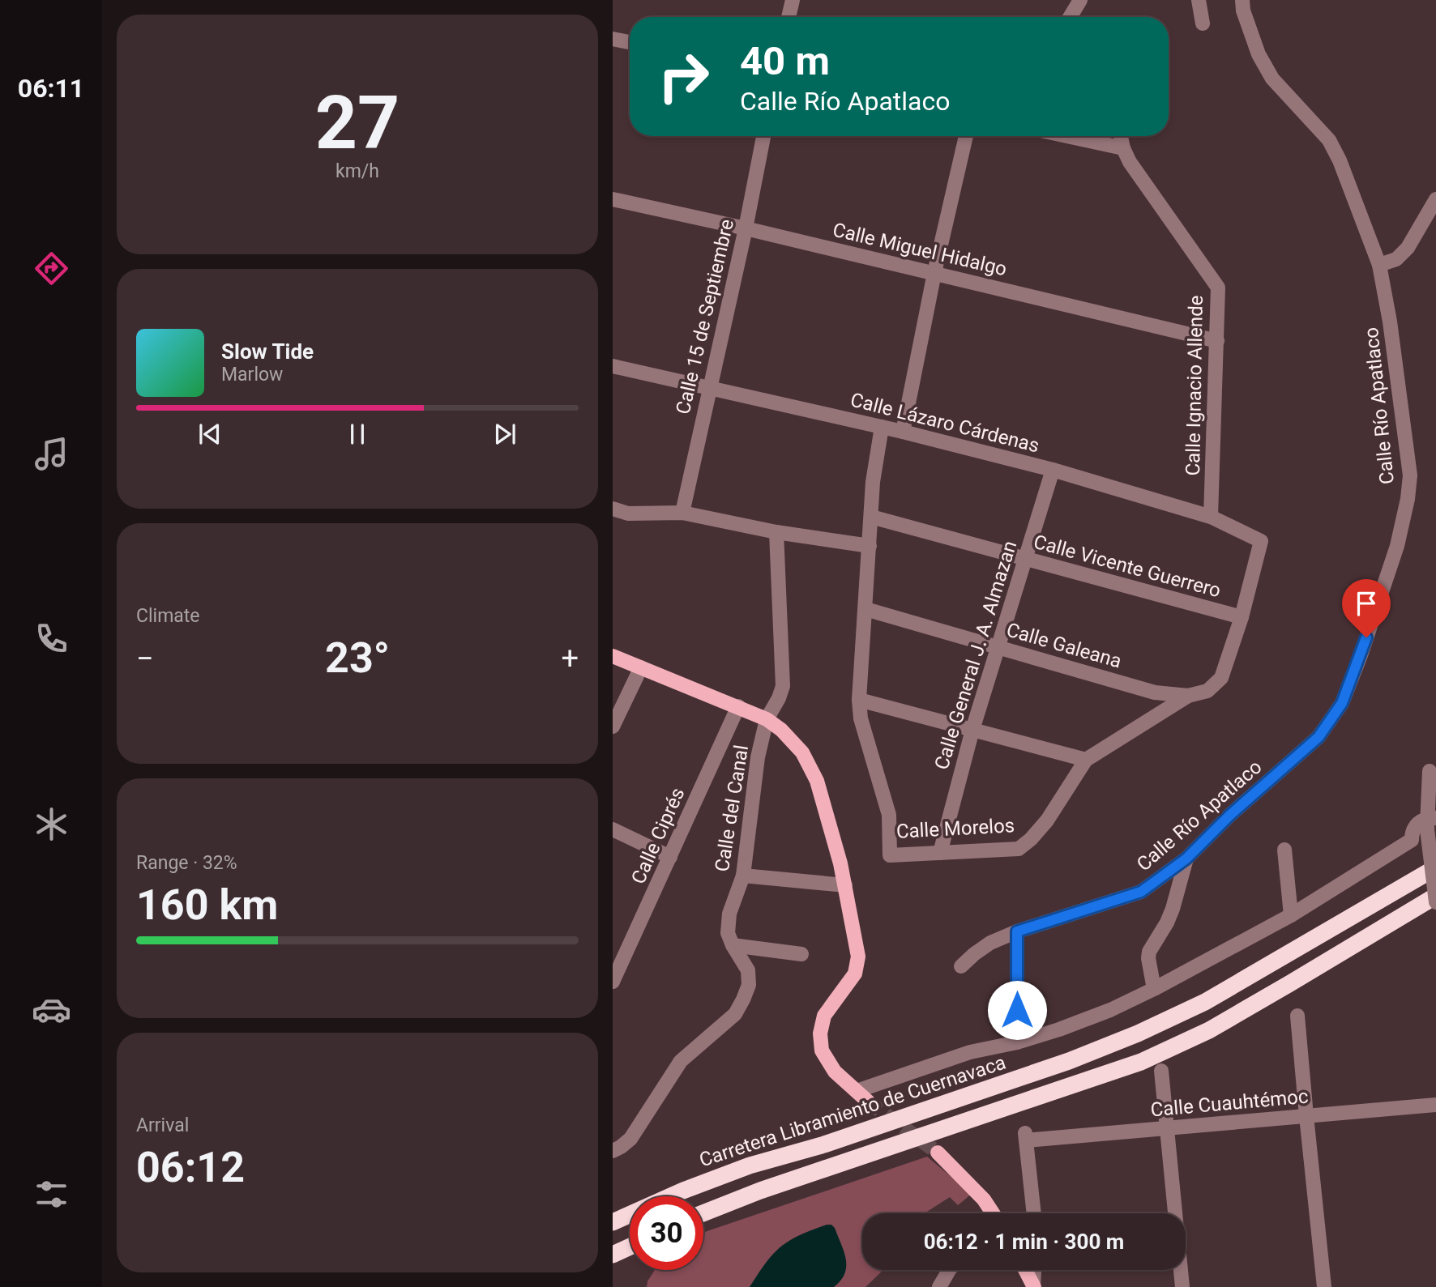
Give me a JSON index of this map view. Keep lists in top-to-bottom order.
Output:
{
  "streets": {
    "highway": ["Carretera Libramiento de Cuernavaca"],
    "street": [
      "Calle Miguel Hidalgo",
      "Calle 15 de Septiembre",
      "Calle Ignacio Allende",
      "Calle Río Apatlaco",
      "Calle Lázaro Cárdenas",
      "Calle Vicente Guerrero",
      "Calle Galeana",
      "Calle General J. A. Almazan",
      "Calle del Canal",
      "Calle Morelos",
      "Calle Ciprés",
      "Calle Cuauhtémoc"
    ]
  },
  "crossings": [
    ["Calle Miguel Hidalgo", "Calle 15 de Septiembre"],
    ["Calle Miguel Hidalgo", "Calle Ignacio Allende"],
    ["Calle 15 de Septiembre", "Calle Lázaro Cárdenas"],
    ["Calle Ignacio Allende", "Calle Lázaro Cárdenas"],
    ["Calle Lázaro Cárdenas", "Calle General J. A. Almazan"],
    ["Calle Lázaro Cárdenas", "Calle Morelos"],
    ["Calle Vicente Guerrero", "Calle General J. A. Almazan"],
    ["Calle Vicente Guerrero", "Calle Morelos"],
    ["Calle Galeana", "Calle General J. A. Almazan"],
    ["Calle Galeana", "Calle Morelos"],
    ["Calle General J. A. Almazan", "Calle Morelos"]
  ],
  "page": {
    "tabs": "06:11",
    "tile": [
      ["27", "km/h"],
      "Climate",
      ["Range · 32%", "160 km"],
      ["Arrival", "06:12"]
    ],
    "turn": ["40 m", "Calle Río Apatlaco"],
    "song": ["Slow Tide", "Marlow"],
    "heat": ["−", "23°", "+"],
    "limit": "30",
    "trip": "06:12 · 1 min · 300 m"
  }
}
